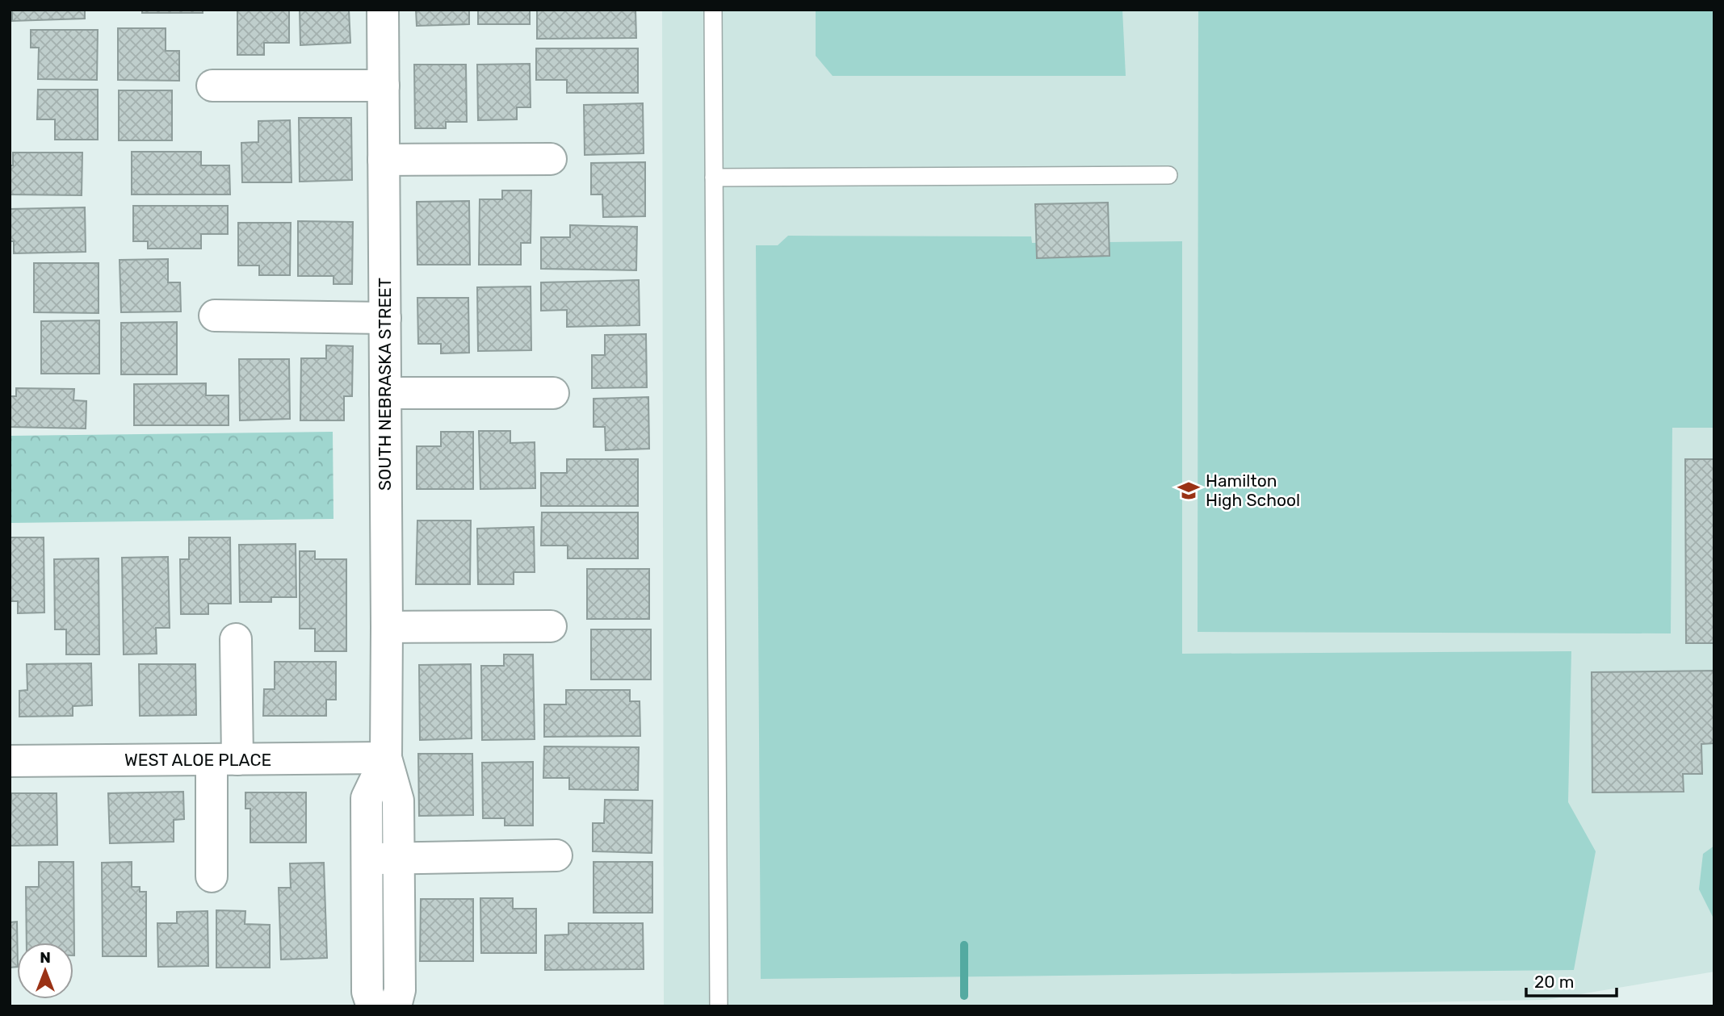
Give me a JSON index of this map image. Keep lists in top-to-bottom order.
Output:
{
  "streets": {
    "street": ["SOUTH NEBRASKA STREET", "WEST ALOE PLACE"]
  },
  "crossings": [
    ["SOUTH NEBRASKA STREET", "WEST ALOE PLACE"]
  ],
  "places": {
    "school or university": ["Hamilton High School"]
  },
  "scale_bar": "20 m",
  "north": "top"
}
